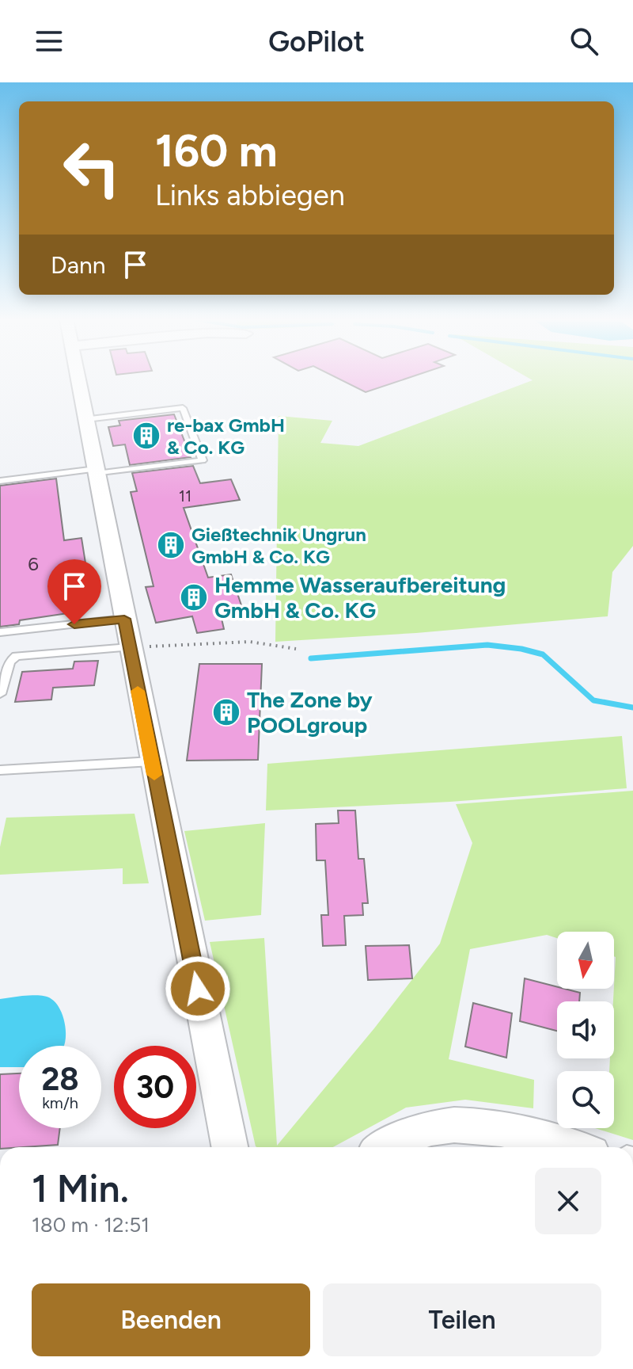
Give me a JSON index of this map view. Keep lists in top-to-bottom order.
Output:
{
  "places": {
    "building": [
      "re-bax GmbH & Co. KG",
      "Gießtechnik Ungrun GmbH & Co. KG",
      "Hemme Wasseraufbereitung GmbH & Co. KG",
      "The Zone by POOLgroup"
    ]
  },
  "house_numbers": ["11", "6"],
  "north": "bottom",
  "page": {
    "header": "GoPilot",
    "turn": ["160 m", "Links abbiegen"],
    "then": "Dann",
    "speed": "28 km/h",
    "limit": "30",
    "heading": ["1 Min.", "180 m · 12:51"],
    "buttons": ["Beenden", "Teilen"]
  }
}
